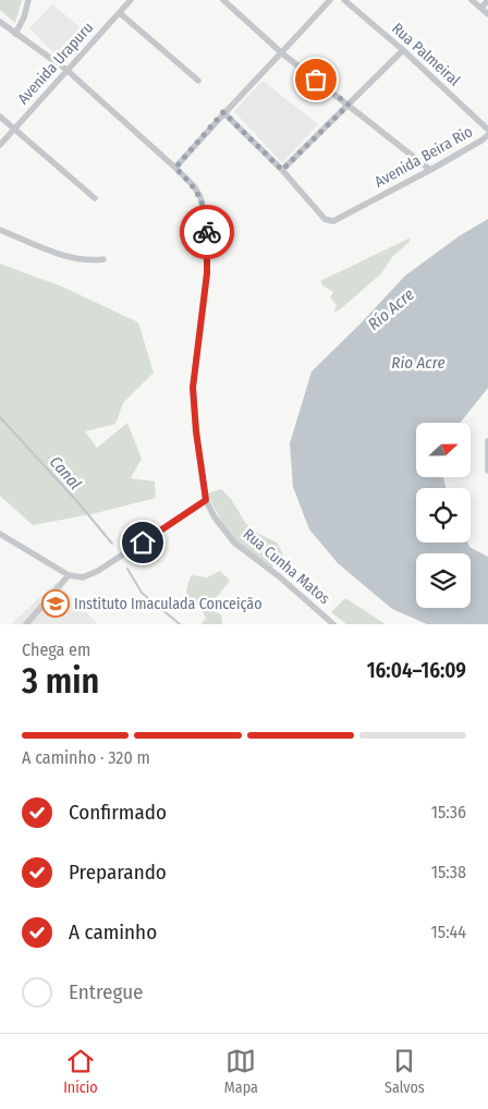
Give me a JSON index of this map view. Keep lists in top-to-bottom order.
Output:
{
  "streets": {
    "street": [
      "Rua Palmeiral",
      "Avenida Urapuru",
      "Avenida Beira Rio",
      "Rua Cunha Matos"
    ]
  },
  "water": ["Río Acre", "Rio Acre", "Canal"],
  "places": {
    "school or university": ["Instituto Imaculada Conceição"]
  },
  "north": "right",
  "page": {
    "heading": ["3 min", "Chega em", "16:04–16:09"],
    "bar": "A caminho · 320 m",
    "list": [
      ["Confirmado", "15:36"],
      ["Preparando", "15:38"],
      ["A caminho", "15:44"],
      "Entregue"
    ],
    "tabs": ["Início", "Mapa", "Salvos"]
  }
}
